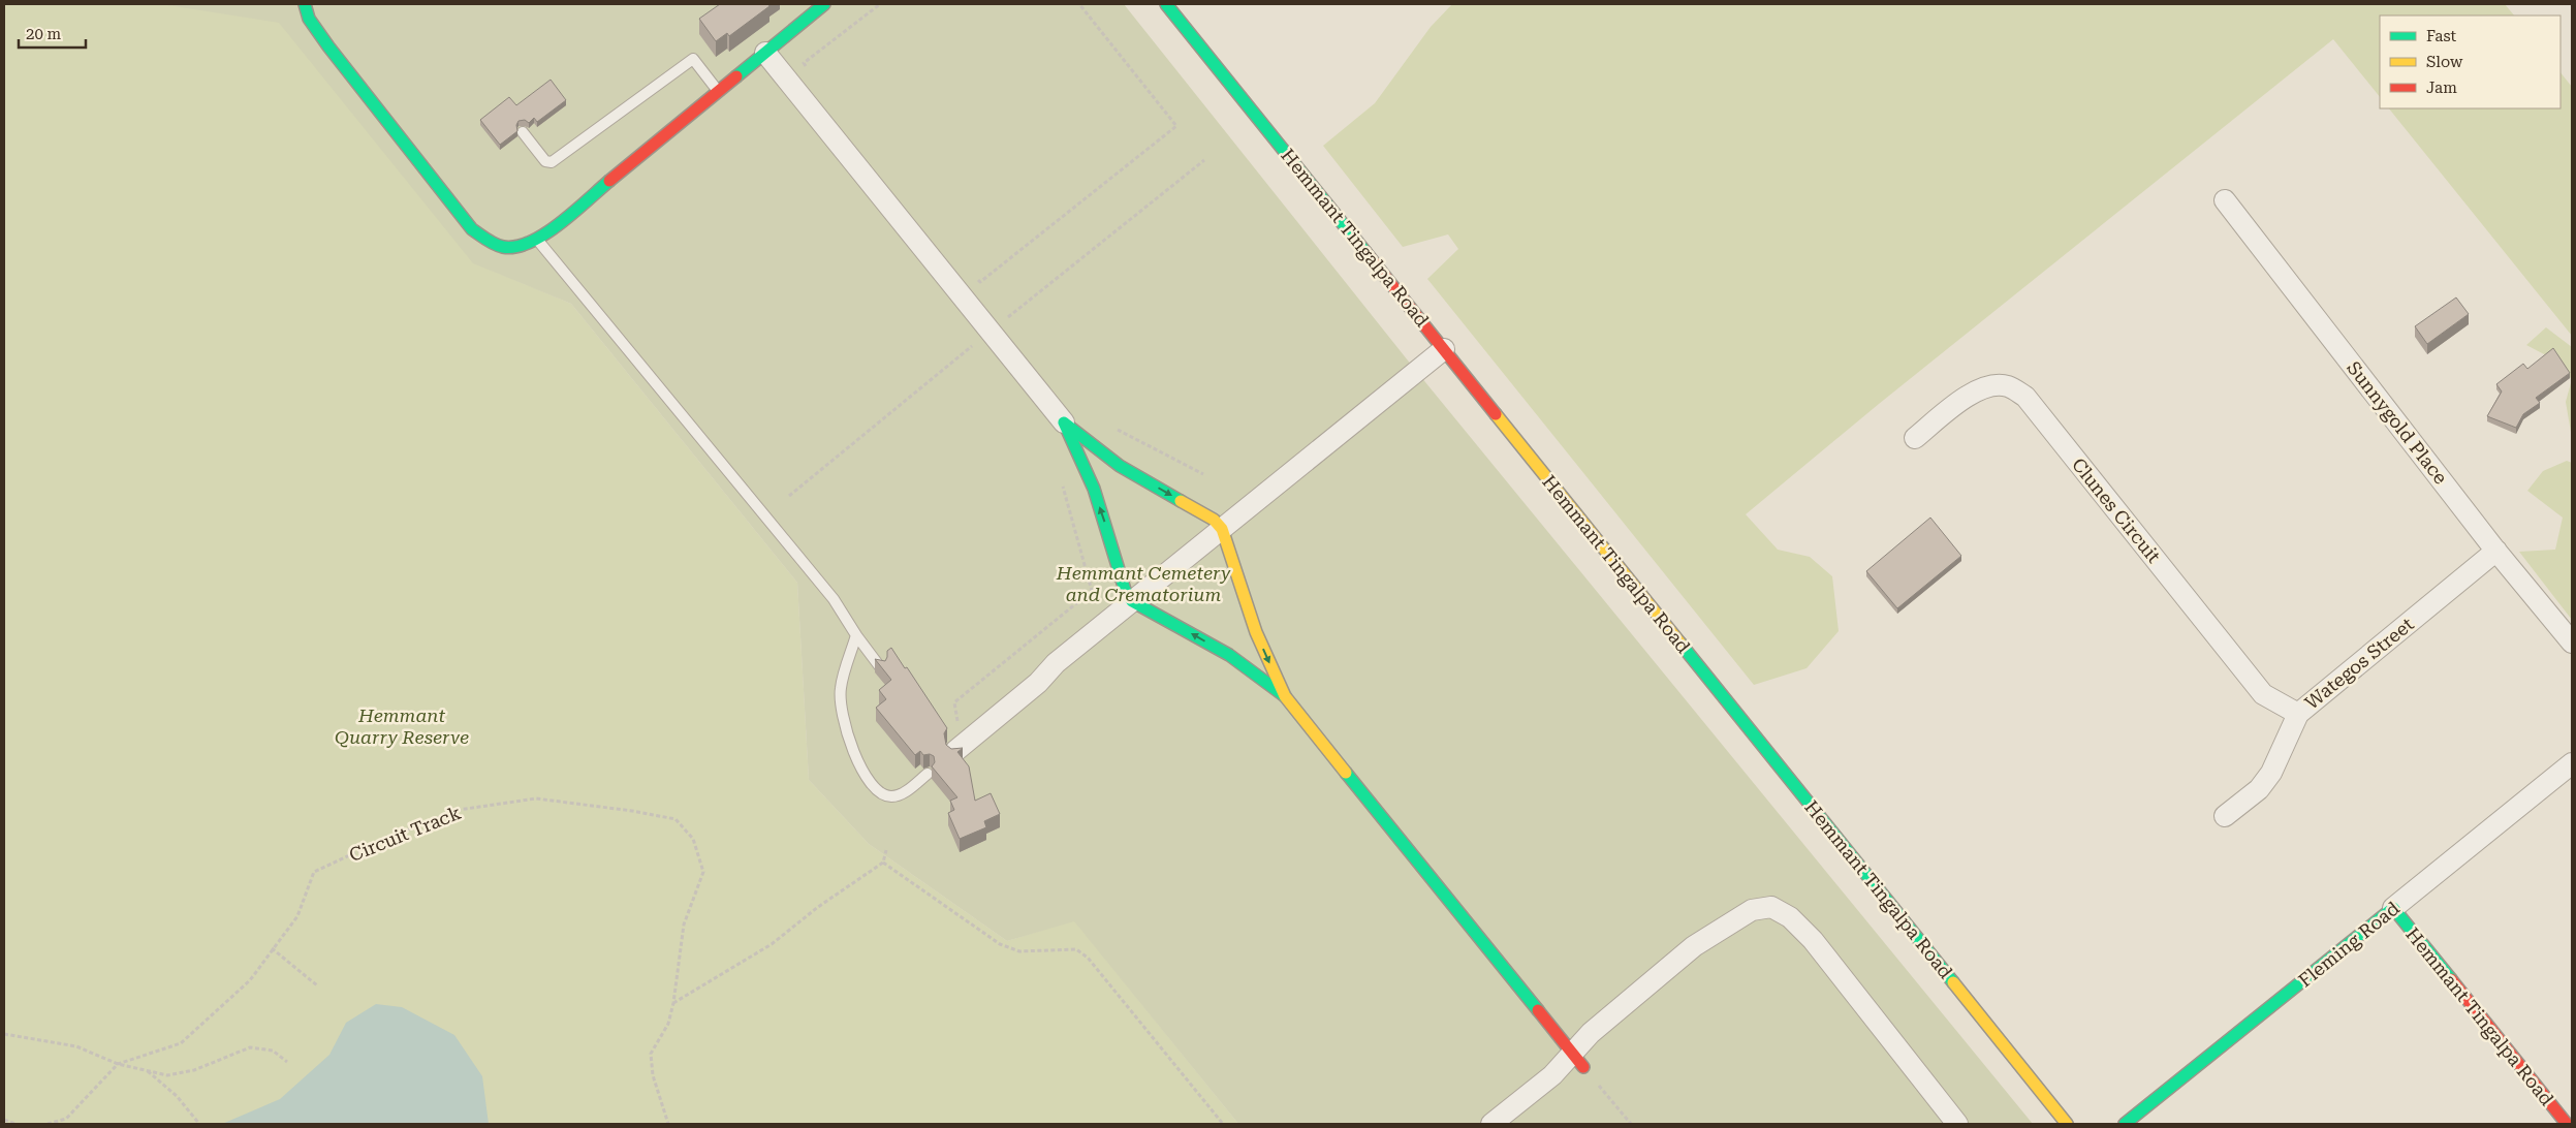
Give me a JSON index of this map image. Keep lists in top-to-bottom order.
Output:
{
  "streets": {
    "street": [
      "Hemmant Tingalpa Road",
      "Sunnygold Place",
      "Clunes Circuit",
      "Wategos Street",
      "Fleming Road"
    ],
    "path": ["Circuit Track"]
  },
  "crossings": [
    ["Hemmant Tingalpa Road", "Fleming Road"],
    ["Sunnygold Place", "Wategos Street"],
    ["Clunes Circuit", "Wategos Street"]
  ],
  "parks": ["Hemmant Cemetery and Crematorium", "Hemmant Quarry Reserve"],
  "legend": ["Fast", "Slow", "Jam"],
  "scale_bar": "20 m"
}
